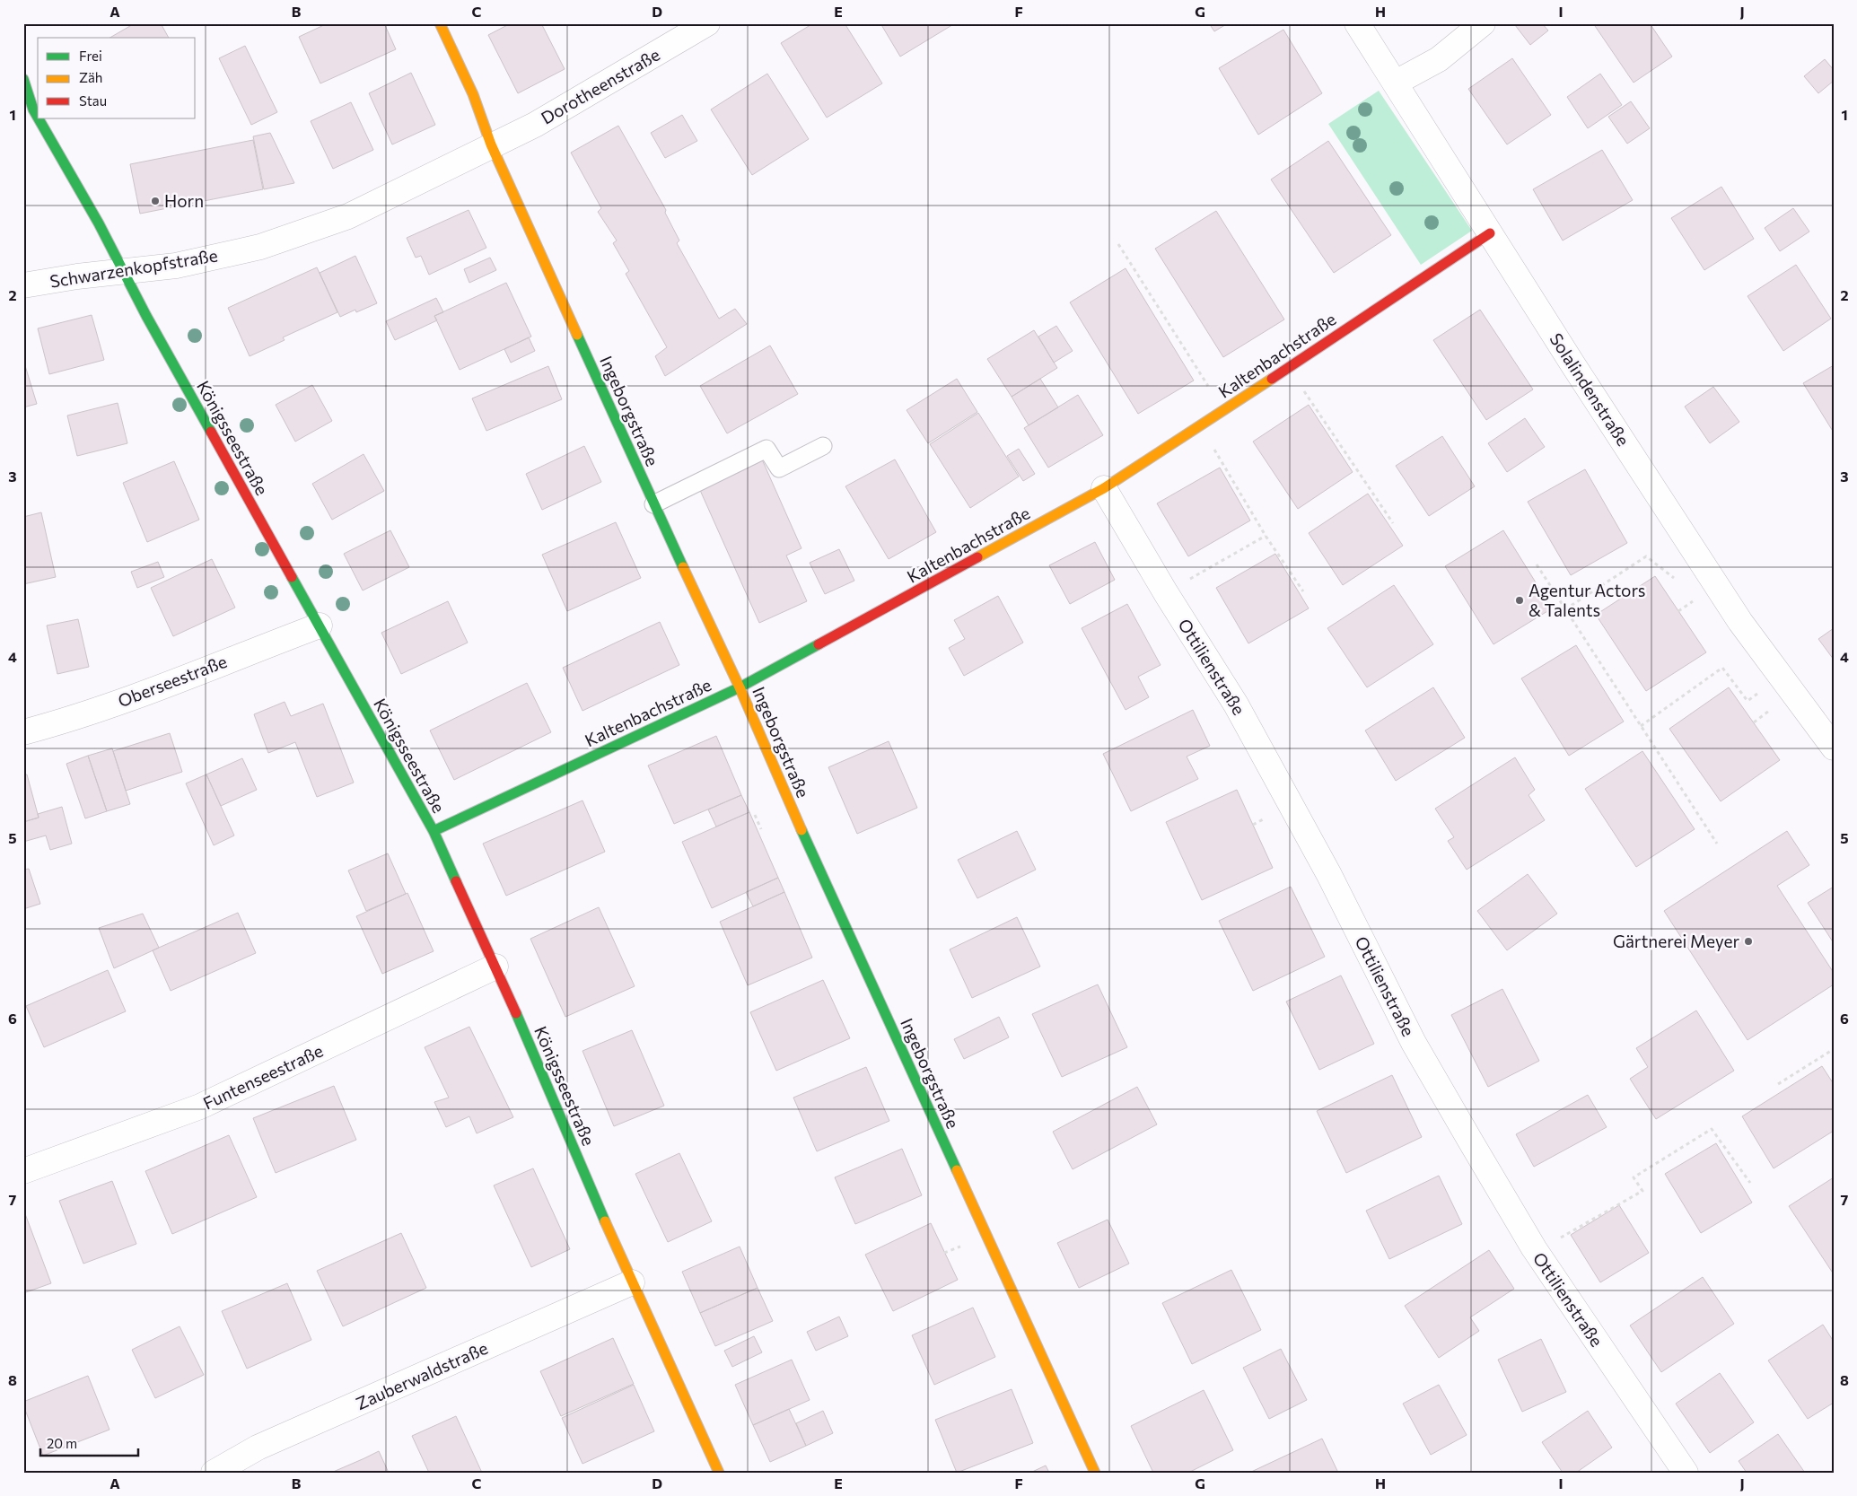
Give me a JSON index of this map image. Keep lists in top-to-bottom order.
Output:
{
  "streets": {
    "street": [
      "Dorotheenstraße",
      "Schwarzenkopfstraße",
      "Kaltenbachstraße",
      "Solalindenstraße",
      "Ingeborgstraße",
      "Königsseestraße",
      "Ottilienstraße",
      "Oberseestraße",
      "Funtenseestraße",
      "Zauberwaldstraße"
    ]
  },
  "crossings": [
    ["Dorotheenstraße", "Schwarzenkopfstraße"],
    ["Dorotheenstraße", "Ingeborgstraße"],
    ["Schwarzenkopfstraße", "Ingeborgstraße"],
    ["Schwarzenkopfstraße", "Königsseestraße"],
    ["Kaltenbachstraße", "Solalindenstraße"],
    ["Kaltenbachstraße", "Ingeborgstraße"],
    ["Kaltenbachstraße", "Königsseestraße"],
    ["Kaltenbachstraße", "Ottilienstraße"],
    ["Königsseestraße", "Oberseestraße"],
    ["Königsseestraße", "Funtenseestraße"],
    ["Königsseestraße", "Zauberwaldstraße"]
  ],
  "places": ["Horn", "Agentur Actors & Talents", "Gärtnerei Meyer"],
  "legend": ["Frei", "Zäh", "Stau"],
  "scale_bar": "20 m",
  "grid": {
    "columns": [
      "A",
      "B",
      "C",
      "D",
      "E",
      "F",
      "G",
      "H",
      "I",
      "J"
    ],
    "rows": [
      "1",
      "2",
      "3",
      "4",
      "5",
      "6",
      "7",
      "8"
    ]
  }
}
